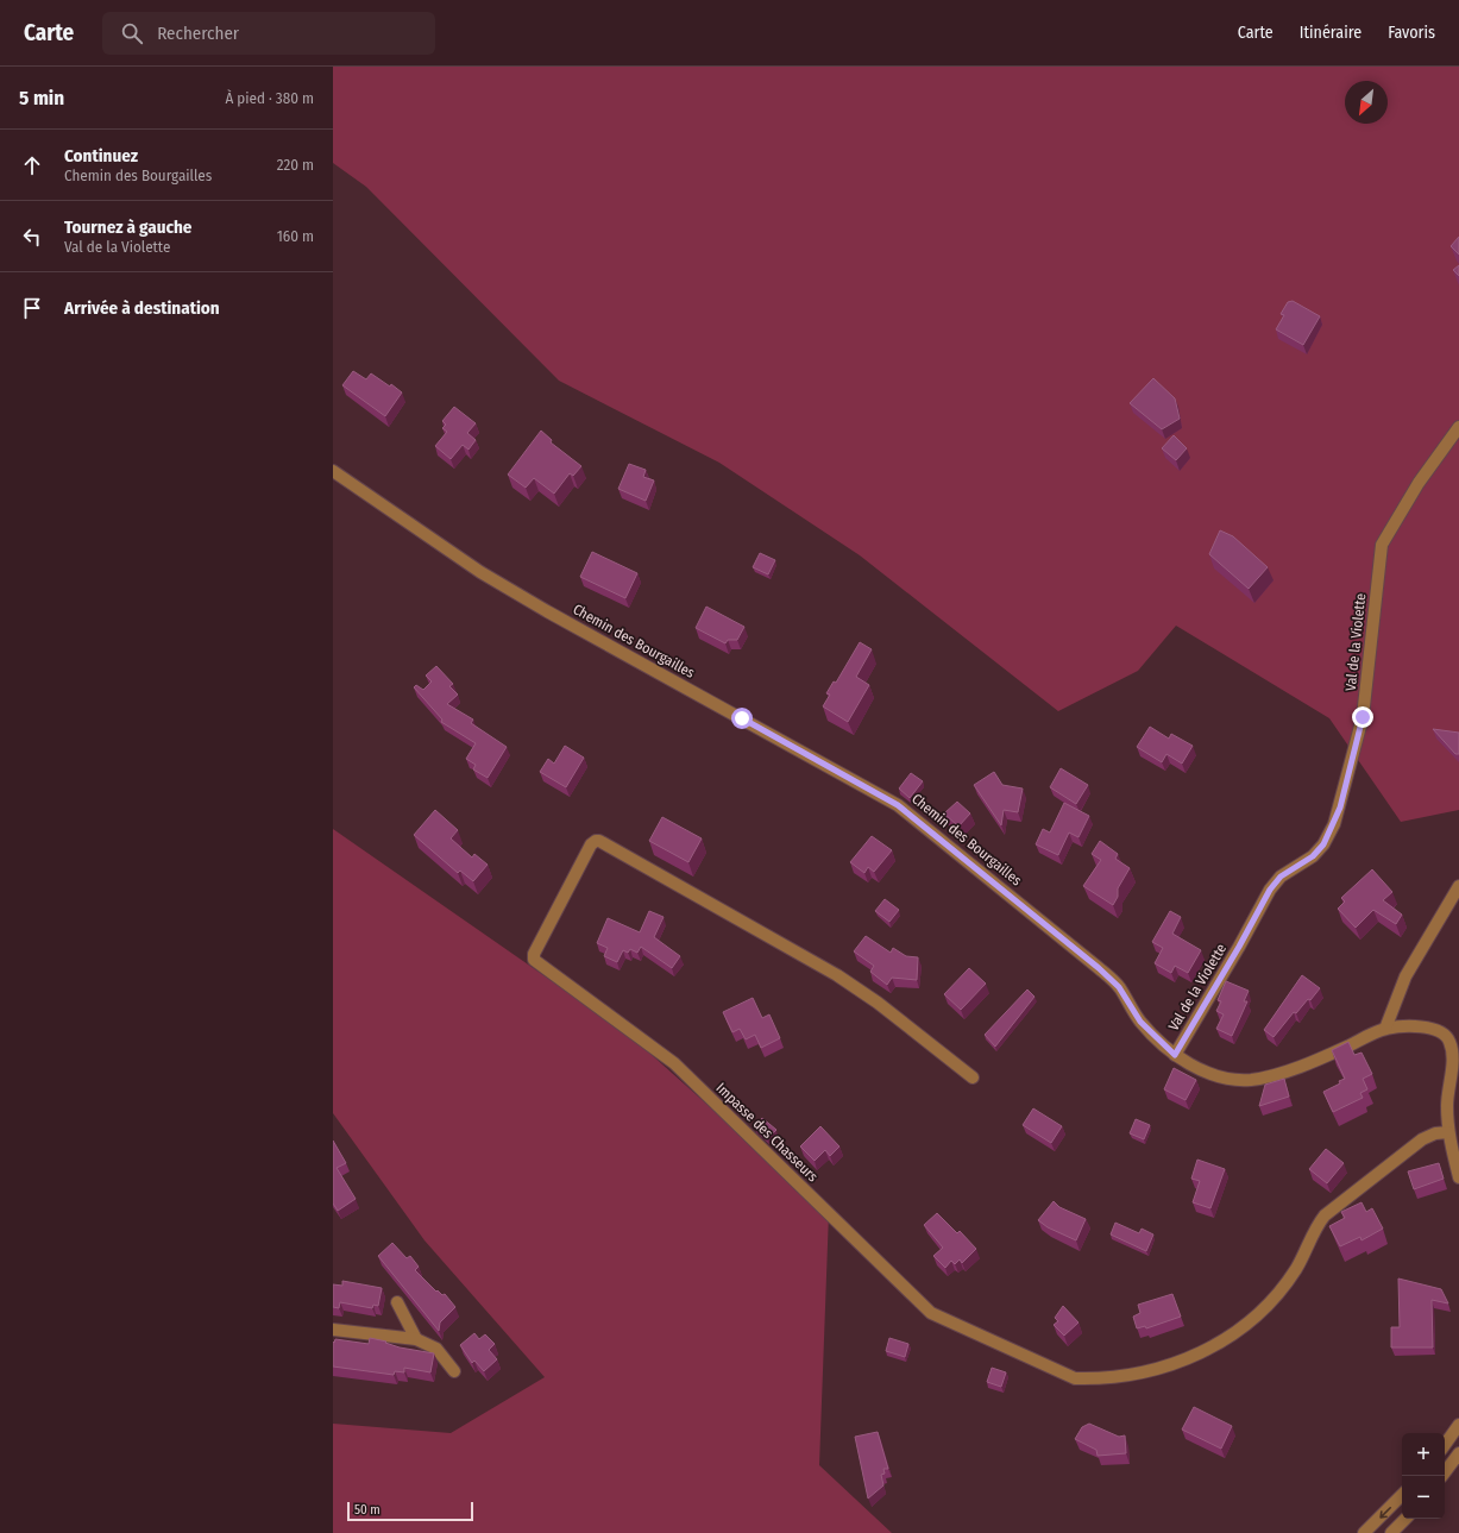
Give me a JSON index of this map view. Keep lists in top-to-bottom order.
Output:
{
  "streets": {
    "street": ["Chemin des Bourgailles", "Val de la Violette", "Impasse des Chasseurs"]
  },
  "crossings": [
    ["Chemin des Bourgailles", "Val de la Violette"],
    ["Chemin des Bourgailles", "Impasse des Chasseurs"]
  ],
  "scale_bar": "50 m",
  "north": "bottom left",
  "page": {
    "header": "Carte",
    "search": "Rechercher",
    "nav": ["Carte", "Itinéraire", "Favoris"],
    "heading": ["5 min", "À pied · 380 m"],
    "list": [
      ["Continuez", "Chemin des Bourgailles", "220 m"],
      ["Tournez à gauche", "Val de la Violette", "160 m"],
      "Arrivée à destination"
    ],
    "map_buttons": ["+", "−"],
    "scale": "50 m"
  }
}
